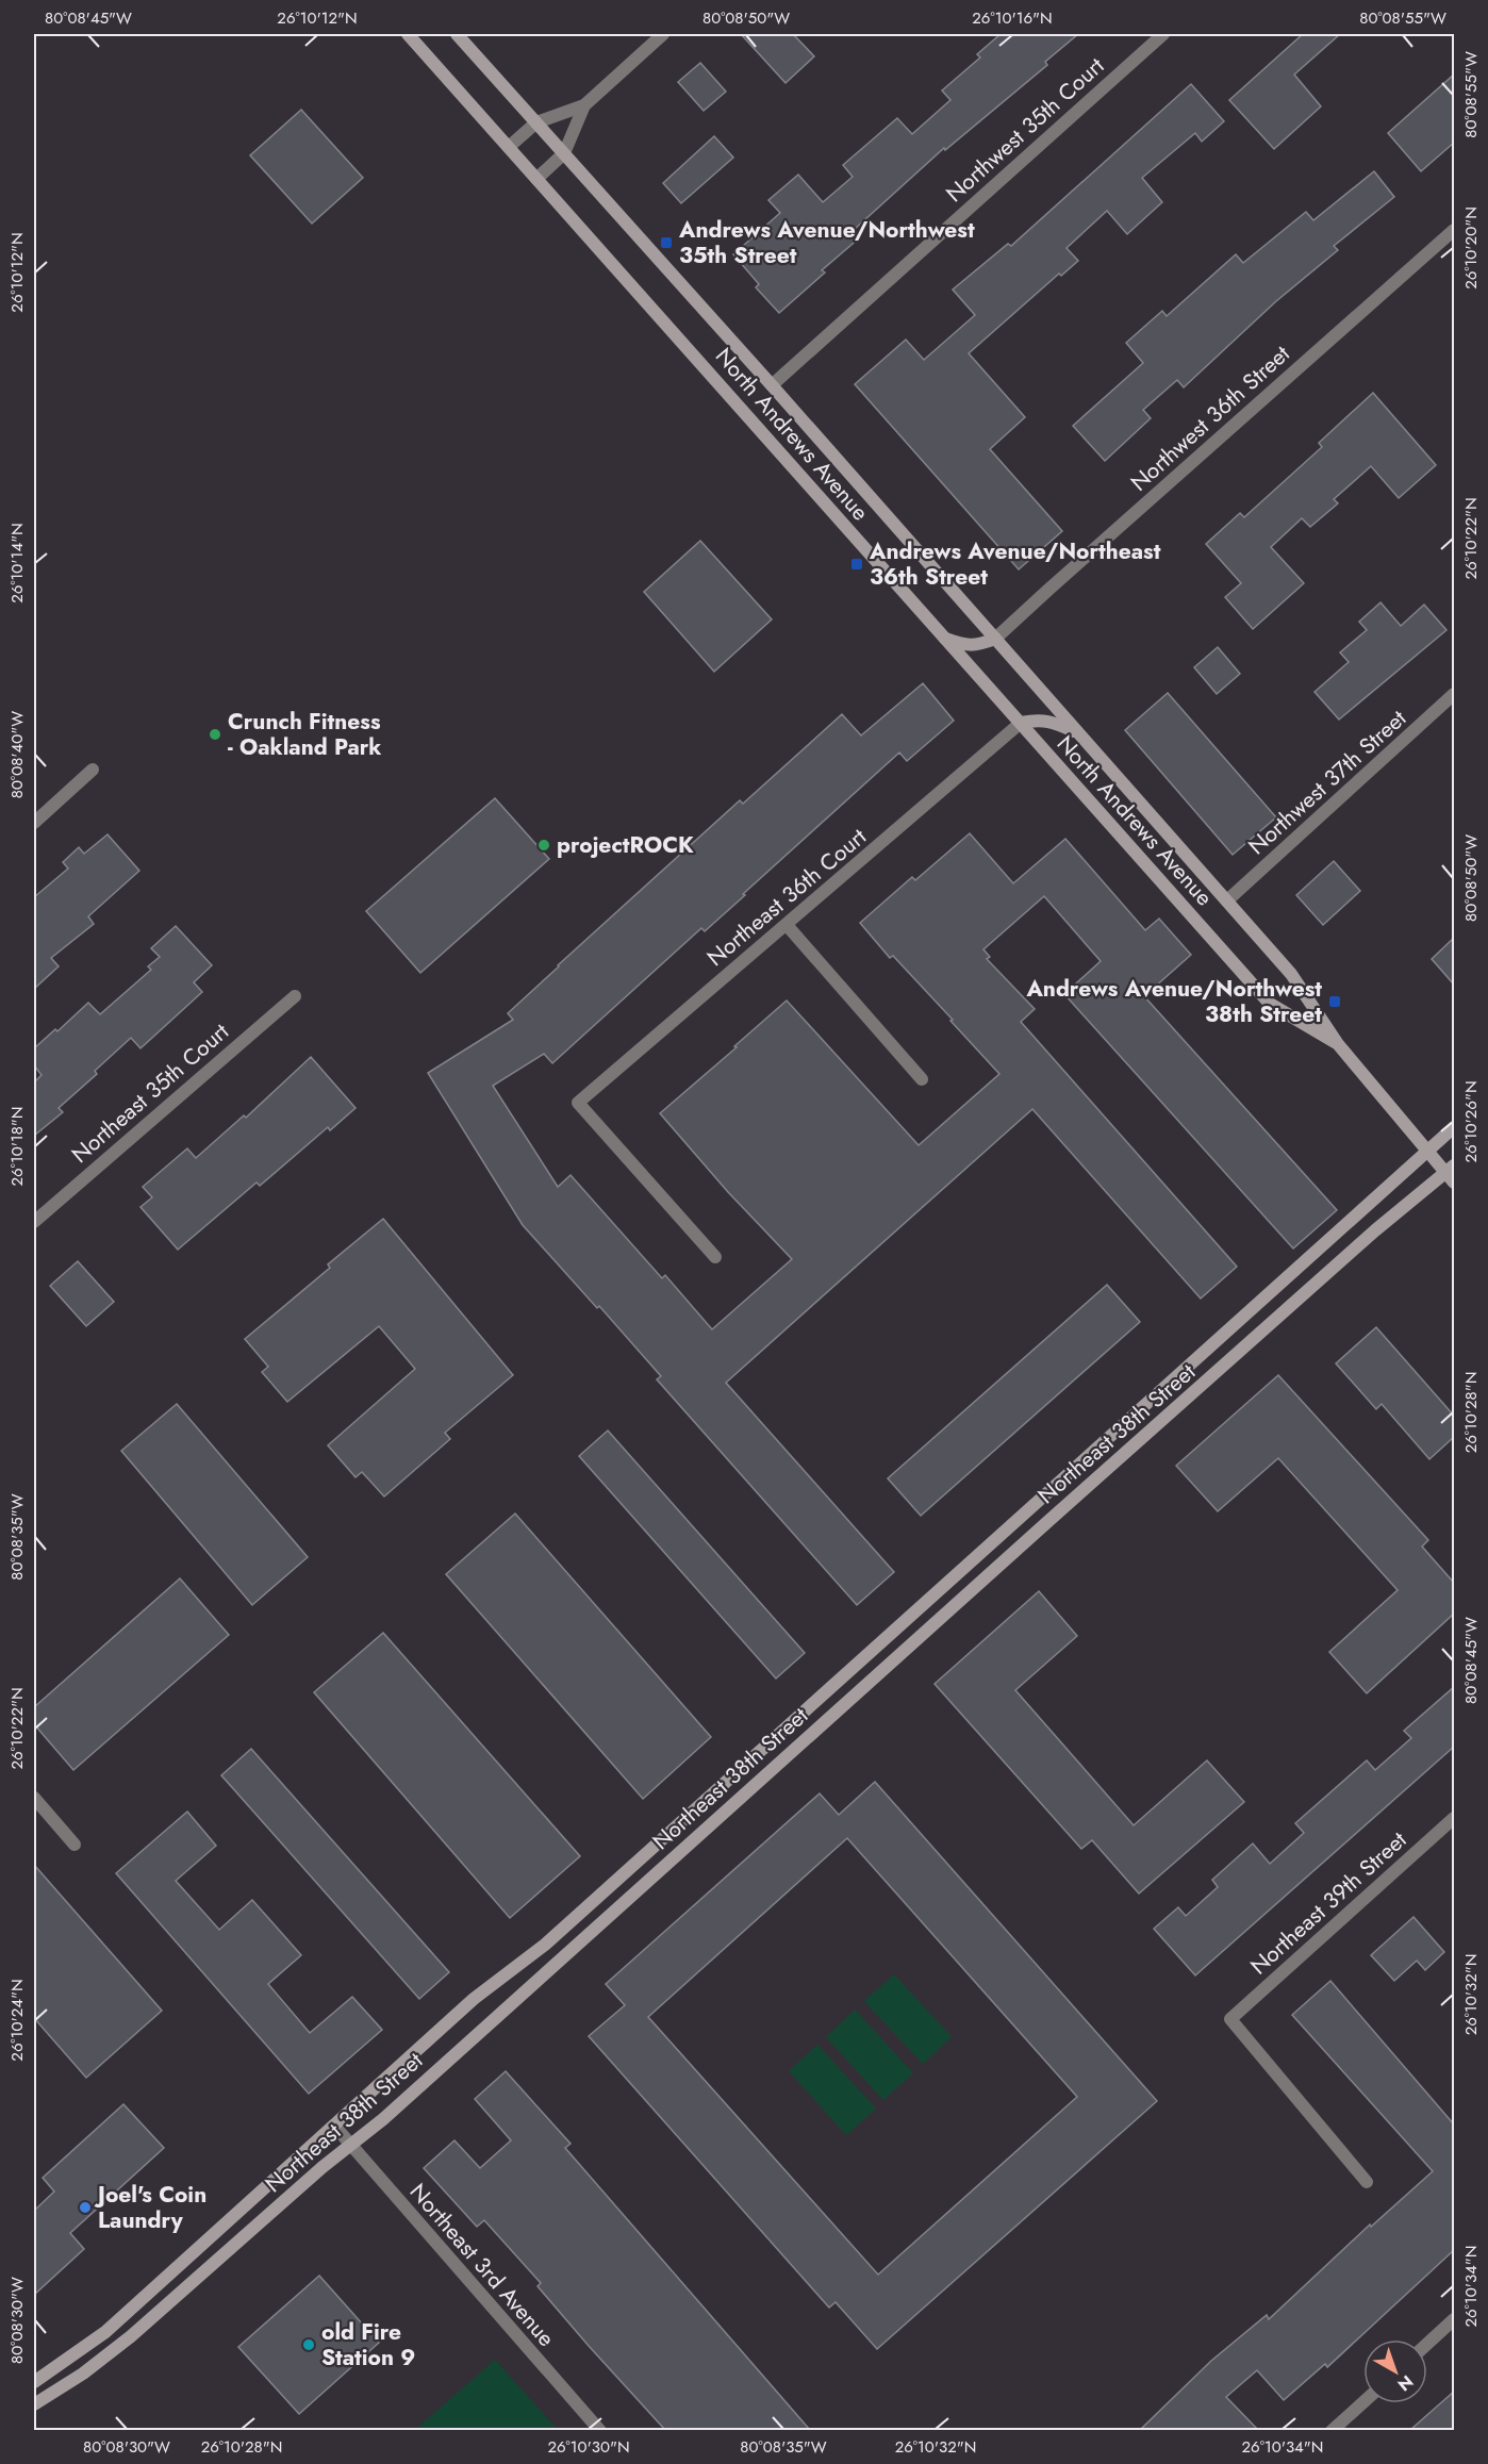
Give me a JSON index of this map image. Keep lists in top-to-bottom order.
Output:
{
  "streets": {
    "street": [
      "Northwest 35th Court",
      "Northwest 36th Street",
      "North Andrews Avenue",
      "Northwest 37th Street",
      "Northeast 36th Court",
      "Northeast 35th Court",
      "Northeast 38th Street",
      "Northeast 39th Street",
      "Northeast 3rd Avenue"
    ]
  },
  "crossings": [
    ["Northwest 35th Court", "North Andrews Avenue"],
    ["Northwest 36th Street", "North Andrews Avenue"],
    ["North Andrews Avenue", "Northwest 37th Street"],
    ["North Andrews Avenue", "Northeast 36th Court"],
    ["North Andrews Avenue", "Northeast 38th Street"],
    ["Northeast 38th Street", "Northeast 3rd Avenue"]
  ],
  "places": {
    "transit": ["Andrews Avenue/Northwest 35th Street", "Andrews Avenue/Northeast 36th Street", "Andrews Avenue/Northwest 38th Street"],
    "other": [
      "Crunch Fitness - Oakland Park",
      "projectROCK",
      "Joel's Coin Laundry",
      "old Fire Station 9"
    ]
  },
  "north": "bottom right",
  "coordinates": [
    "80°08'45\"W",
    "26°10'12\"N",
    "80°08'50\"W",
    "26°10'16\"N",
    "80°08'55\"W",
    "26°10'20\"N",
    "26°10'22\"N",
    "26°10'14\"N",
    "80°08'40\"W",
    "26°10'26\"N",
    "26°10'18\"N",
    "26°10'28\"N",
    "80°08'35\"W",
    "26°10'32\"N",
    "26°10'24\"N",
    "26°10'34\"N",
    "80°08'30\"W",
    "26°10'30\"N"
  ]
}
